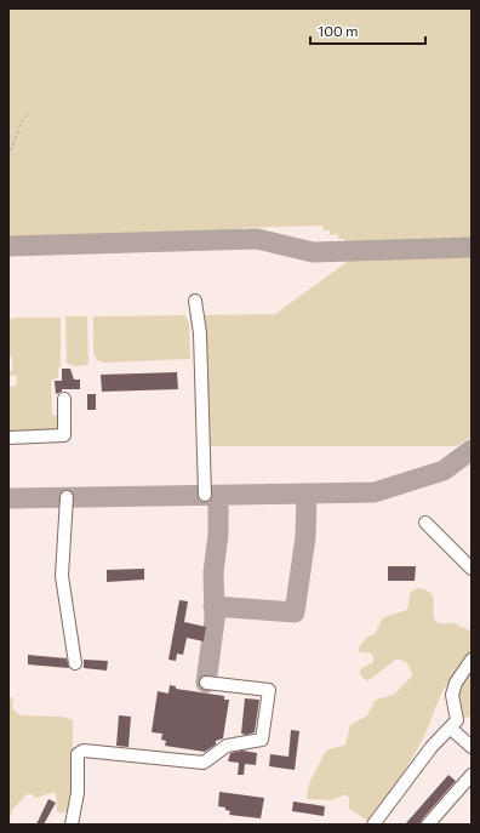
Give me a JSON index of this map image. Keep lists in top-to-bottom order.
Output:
{
  "scale_bar": "100 m"
}
